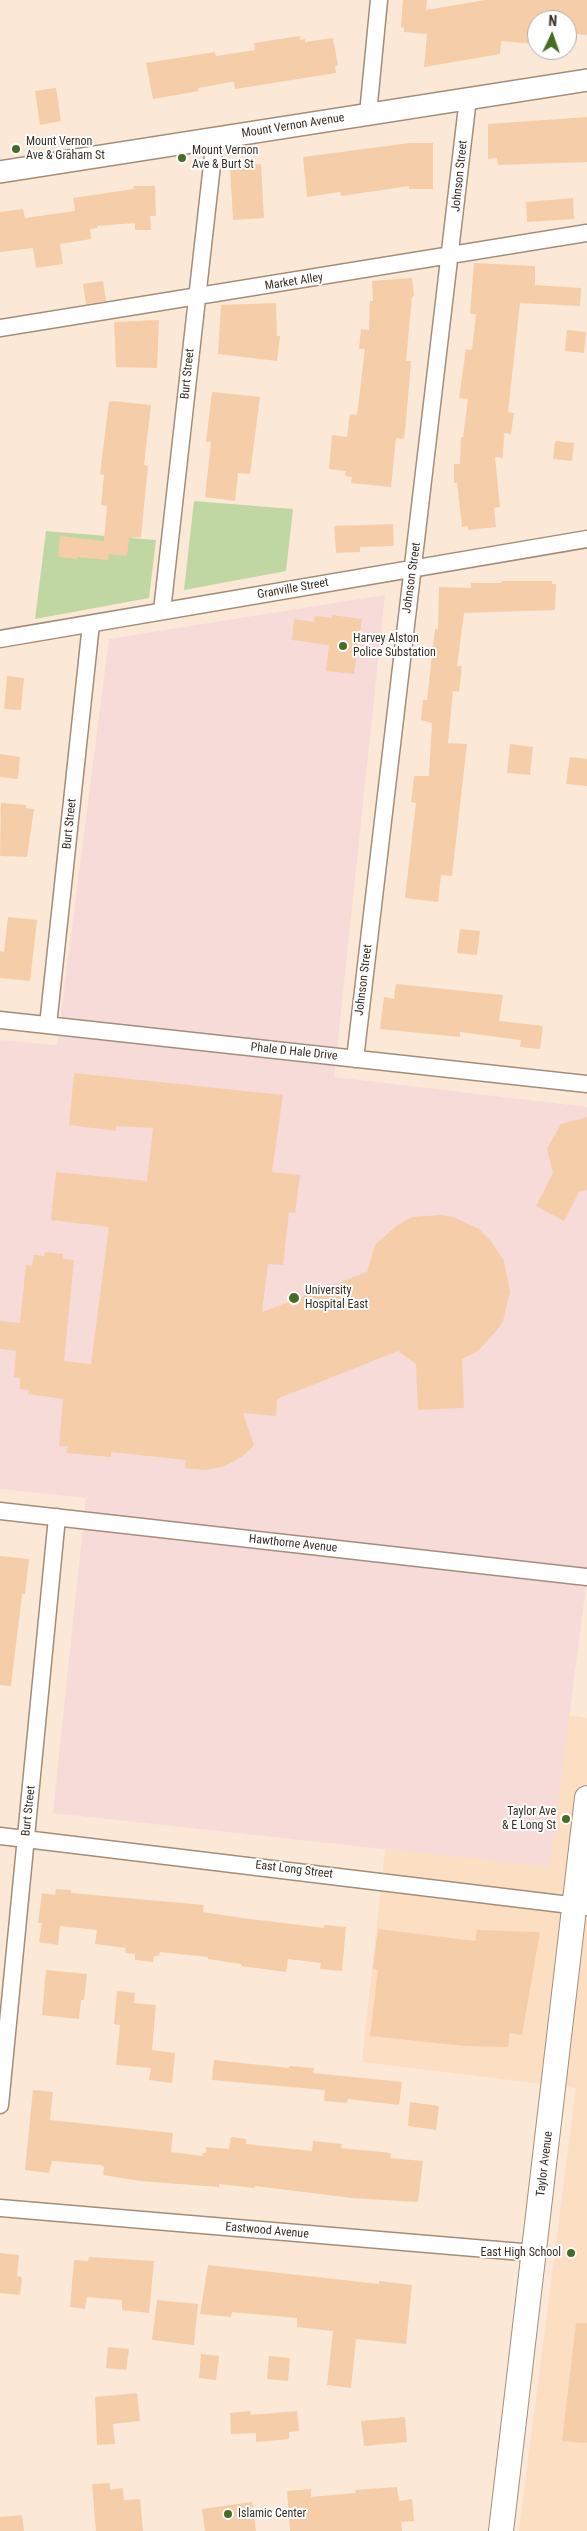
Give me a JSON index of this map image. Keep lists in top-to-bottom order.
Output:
{
  "streets": {
    "main road": ["Taylor Avenue"],
    "street": [
      "Mount Vernon Avenue",
      "Johnson Street",
      "Market Alley",
      "Burt Street",
      "Granville Street",
      "Phale D Hale Drive",
      "Hawthorne Avenue",
      "East Long Street",
      "Eastwood Avenue"
    ]
  },
  "crossings": [
    ["Mount Vernon Avenue", "Johnson Street"],
    ["Mount Vernon Avenue", "Burt Street"],
    ["Johnson Street", "Market Alley"],
    ["Johnson Street", "Granville Street"],
    ["Johnson Street", "Phale D Hale Drive"],
    ["Market Alley", "Burt Street"],
    ["Burt Street", "Granville Street"],
    ["Burt Street", "Phale D Hale Drive"],
    ["Burt Street", "Hawthorne Avenue"],
    ["Burt Street", "East Long Street"],
    ["East Long Street", "Taylor Avenue"],
    ["Taylor Avenue", "Eastwood Avenue"]
  ],
  "places": [
    "Mount Vernon Ave & Graham St",
    "Mount Vernon Ave & Burt St",
    "Harvey Alston Police Substation",
    "University Hospital East",
    "Taylor Ave & E Long St",
    "East High School",
    "Islamic Center"
  ],
  "north": "top"
}
